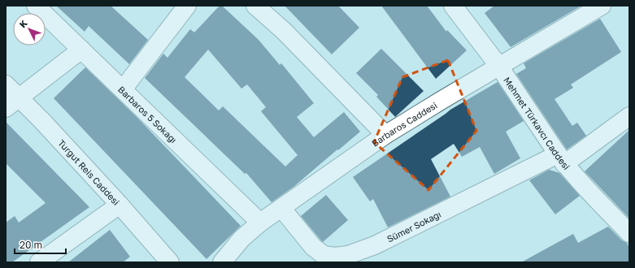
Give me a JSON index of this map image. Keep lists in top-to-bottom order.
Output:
{
  "streets": {
    "street": [
      "Barbaros 5 Sokağı",
      "Mehmet Türkavcı Caddesi",
      "Barbaros Caddesi",
      "Turgut Reis Caddesi",
      "Sümer Sokağı"
    ]
  },
  "crossings": [
    ["Barbaros 5 Sokağı", "Barbaros Caddesi"],
    ["Mehmet Türkavcı Caddesi", "Barbaros Caddesi"],
    ["Mehmet Türkavcı Caddesi", "Sümer Sokağı"],
    ["Barbaros Caddesi", "Sümer Sokağı"]
  ],
  "scale_bar": "20 m",
  "north": "top left"
}
